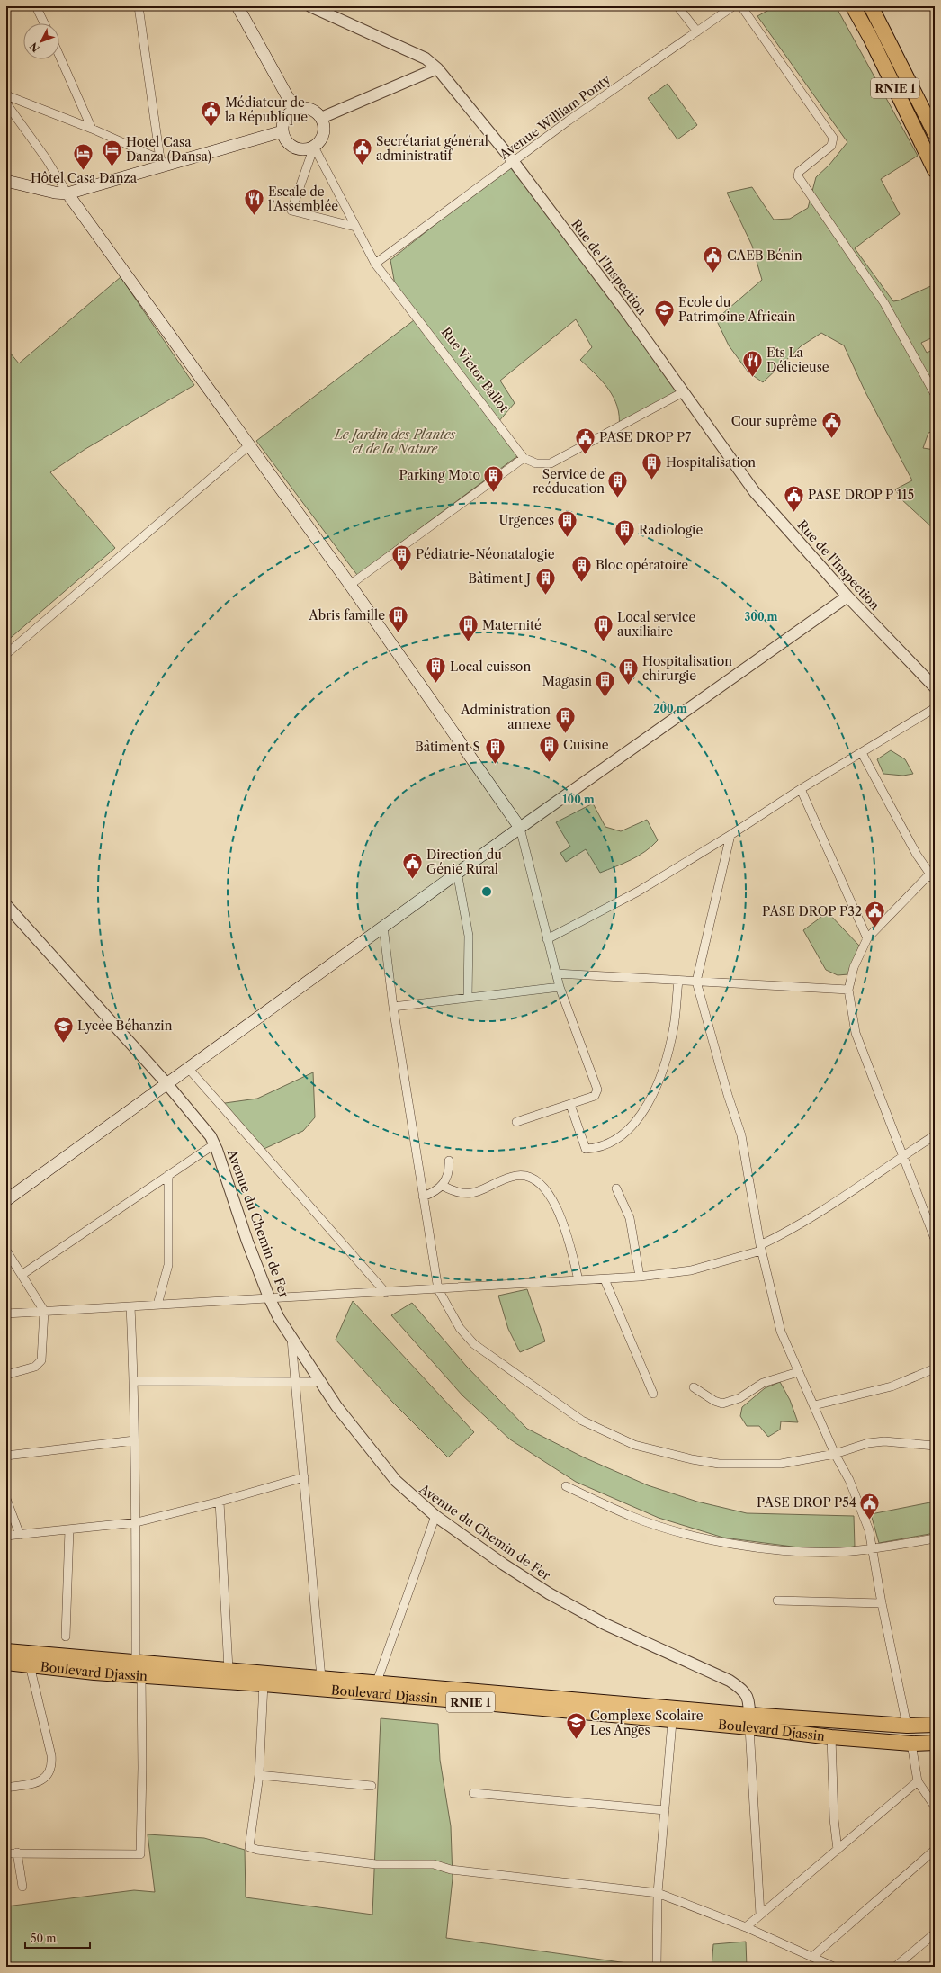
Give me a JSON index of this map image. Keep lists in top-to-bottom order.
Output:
{
  "streets": {
    "highway": ["RNIE 1", "Boulevard Djassin"],
    "street": [
      "Avenue William Ponty",
      "Rue de l'Inspection",
      "Rue Victor Ballot",
      "Avenue du Chemin de Fer"
    ]
  },
  "crossings": [
    ["Avenue William Ponty", "Rue de l'Inspection"],
    ["Avenue William Ponty", "Rue Victor Ballot"],
    ["Avenue du Chemin de Fer", "Boulevard Djassin"]
  ],
  "parks": ["Le Jardin des Plantes et de la Nature"],
  "places": {
    "public building": [
      "Médiateur de la République",
      "Secrétariat général administratif",
      "CAEB Bénin",
      "Cour suprême",
      "PASE DROP P7",
      "PASE DROP P 115",
      "Direction du Génie Rural",
      "PASE DROP P32",
      "PASE DROP P54"
    ],
    "hotel": ["Hotel Casa Danza (Dansa)", "Hôtel Casa Danza"],
    "restaurant": ["Escale de l'Assemblée", "Ets La Délicieuse"],
    "school or university": ["Ecole du Patrimoine Africain", "Lycée Béhanzin", "Complexe Scolaire Les Anges"],
    "building": [
      "Hospitalisation",
      "Parking Moto",
      "Service de reéducation",
      "Urgences",
      "Radiologie",
      "Pédiatrie-Néonatalogie",
      "Bloc opératoire",
      "Bâtiment J",
      "Abris famille",
      "Local service auxiliaire",
      "Maternité",
      "Local cuisson",
      "Hospitalisation chirurgie",
      "Magasin",
      "Administration annexe",
      "Cuisine",
      "Bâtiment S"
    ]
  },
  "scale_bar": "50 m",
  "north": "bottom left",
  "rings": ["300 m", "200 m", "100 m"]
}
